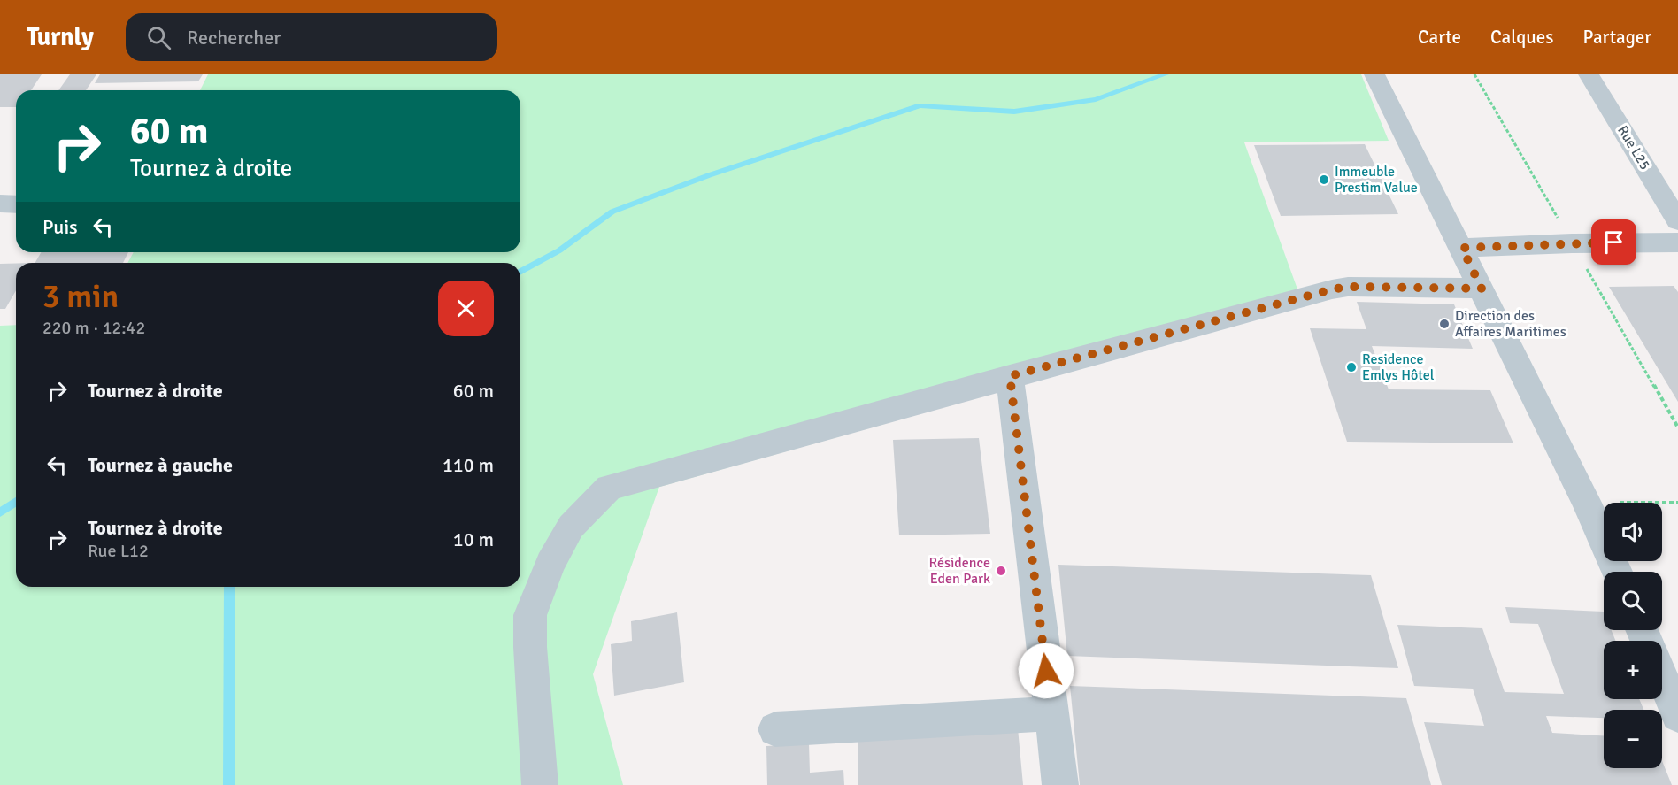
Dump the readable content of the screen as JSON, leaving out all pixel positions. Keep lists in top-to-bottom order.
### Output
{
  "streets": {
    "street": ["Rue L25"]
  },
  "places": [
    "Immeuble Prestim Value",
    "Direction des Affaires Maritimes",
    "Residence Emlys Hôtel",
    "Résidence Eden Park"
  ],
  "page": {
    "header": "Turnly",
    "search": "Rechercher",
    "nav": ["Carte", "Calques", "Partager"],
    "turn": ["60 m", "Tournez à droite"],
    "then": "Puis",
    "heading": ["3 min", "220 m · 12:42"],
    "list": [
      {
        "name": "Tournez à droite",
        "value": "60 m"
      },
      {
        "name": "Tournez à gauche",
        "value": "110 m"
      },
      {
        "name": "Tournez à droite",
        "note": "Rue L12",
        "value": "10 m"
      }
    ],
    "map_buttons": ["+", "−"]
  }
}
